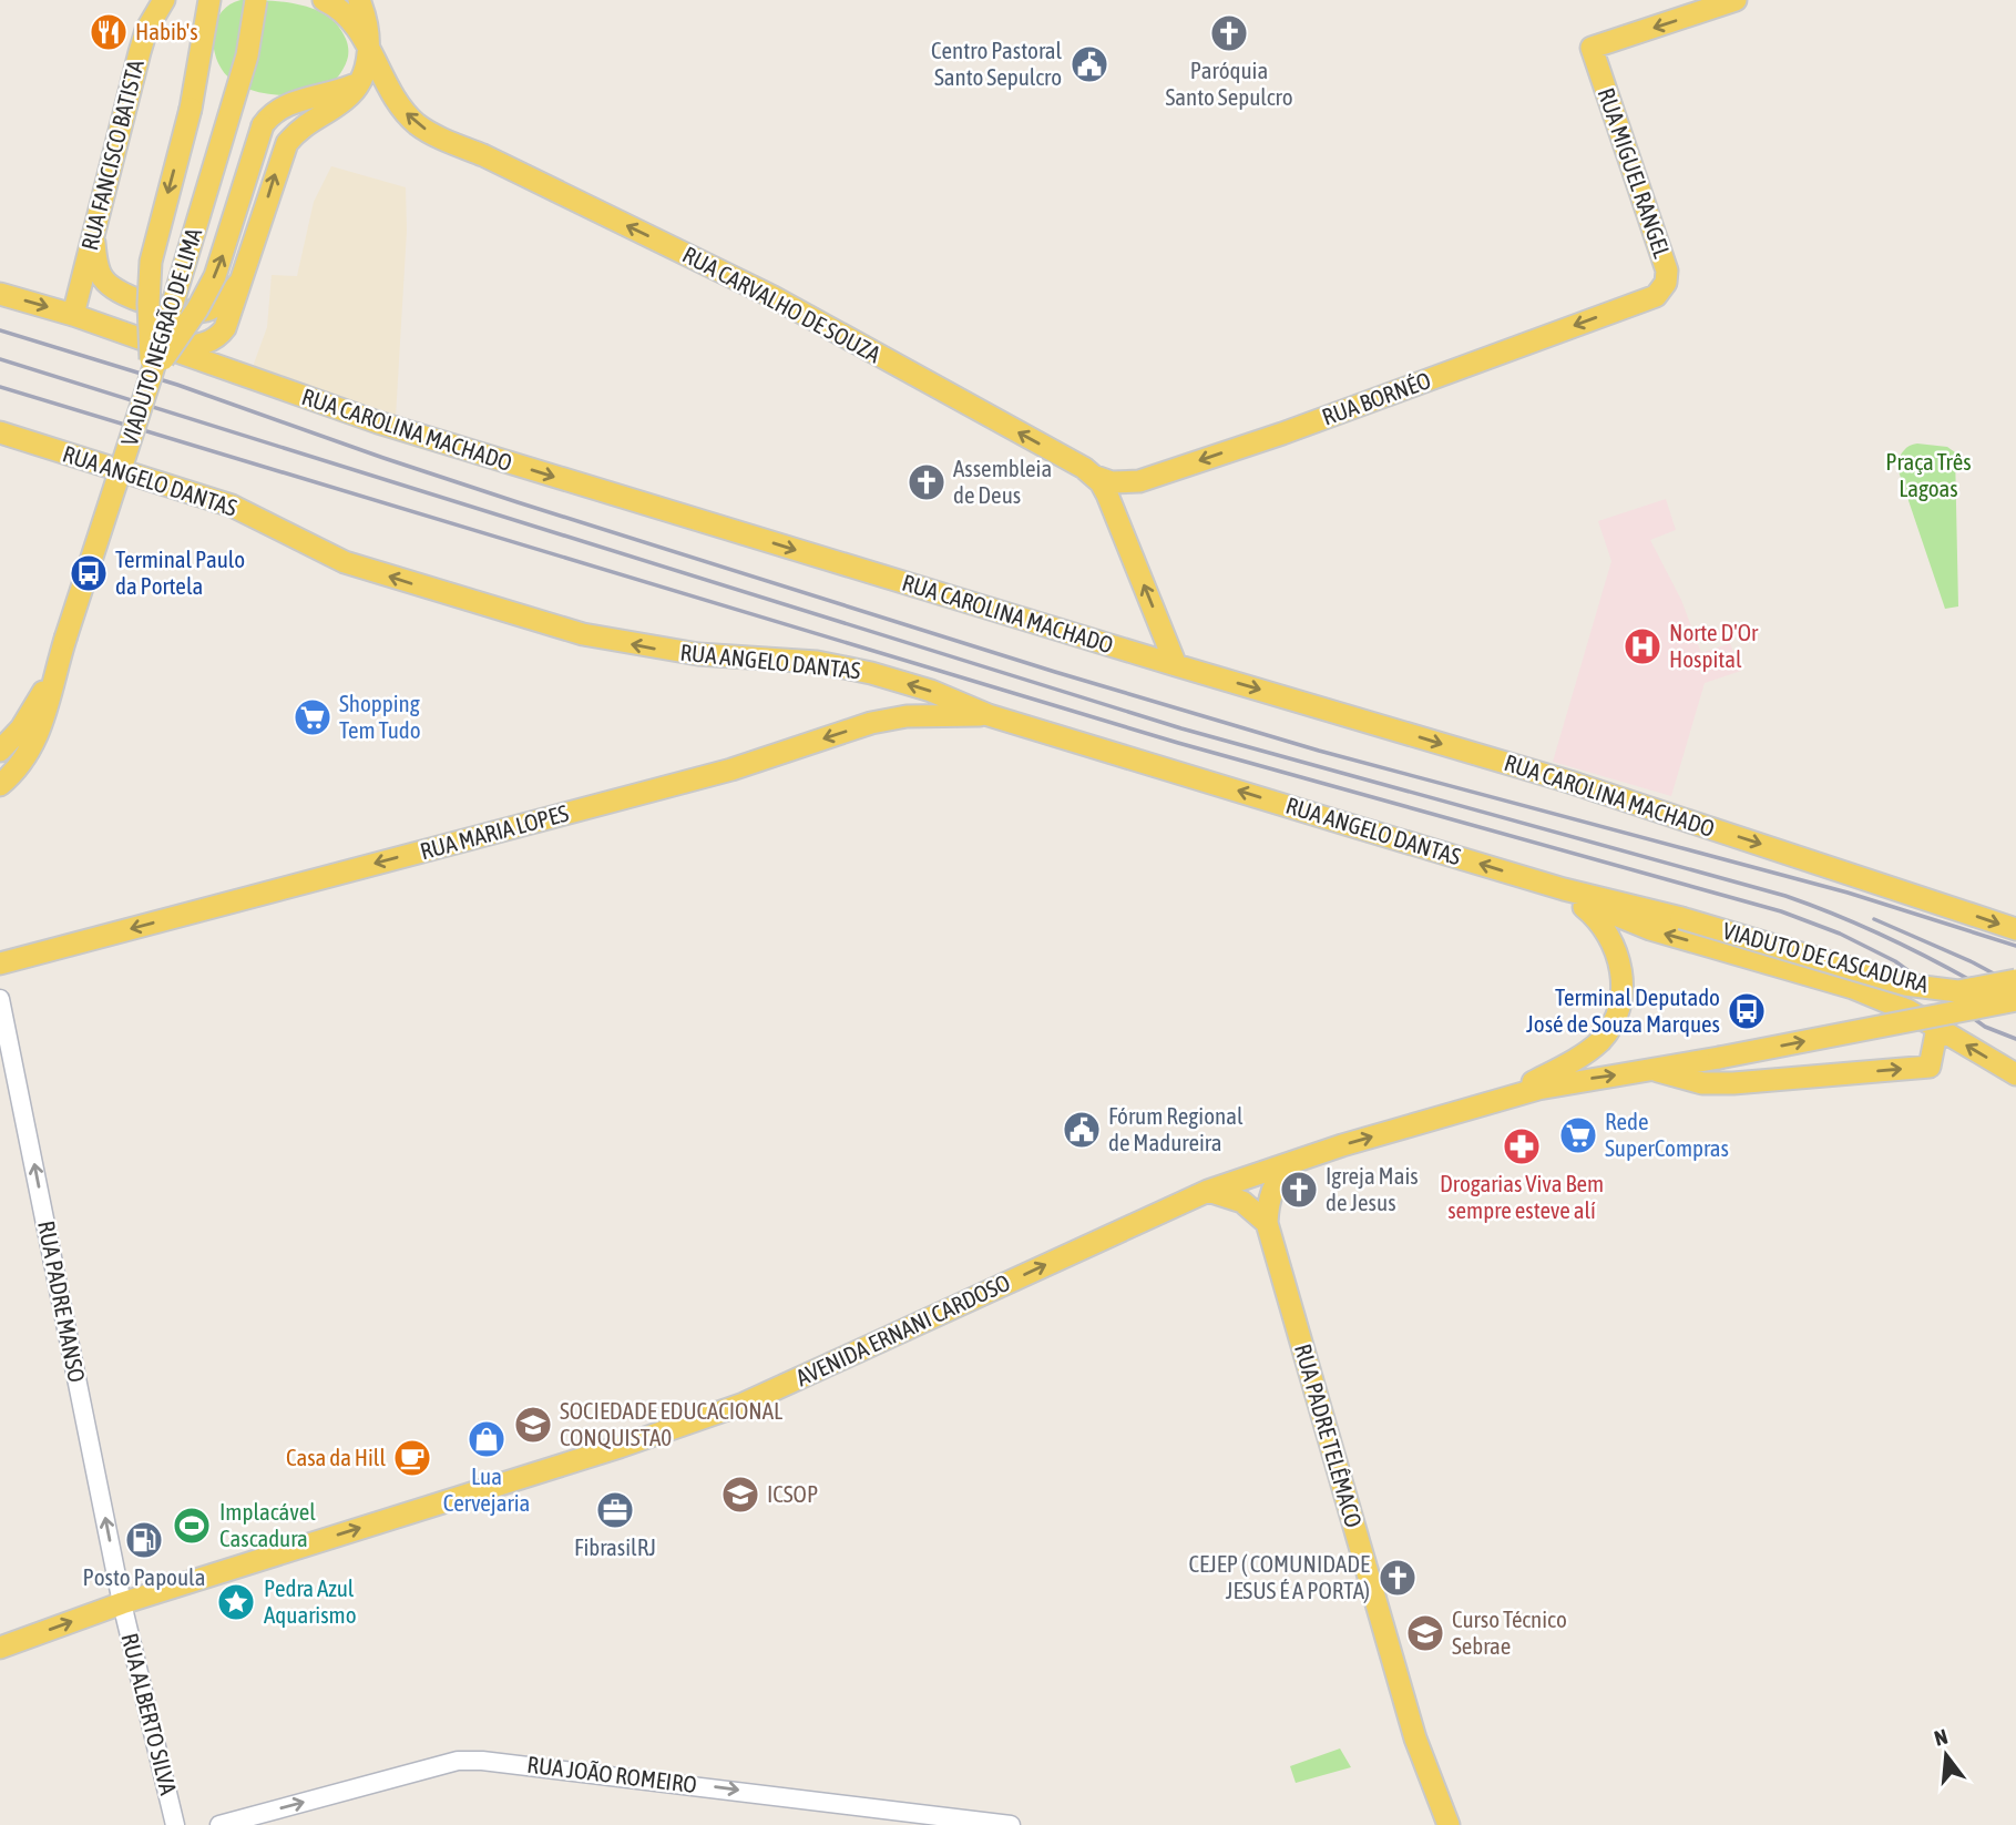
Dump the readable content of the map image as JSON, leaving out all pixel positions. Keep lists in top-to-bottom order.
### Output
{
  "streets": {
    "main road": [
      "RUA FANCISCO BATISTA",
      "RUA MIGUEL RANGEL",
      "RUA CARVALHO DE SOUZA",
      "VIADUTO NEGRÃO DE LIMA",
      "RUA BORNÉO",
      "RUA CAROLINA MACHADO",
      "RUA ANGELO DANTAS",
      "RUA MARIA LOPES",
      "VIADUTO DE CASCADURA",
      "AVENIDA ERNANI CARDOSO",
      "RUA PADRE TELÊMACO"
    ],
    "street": ["RUA PADRE MANSO", "RUA ALBERTO SILVA", "RUA JOÃO ROMEIRO"]
  },
  "crossings": [
    ["RUA FANCISCO BATISTA", "RUA CAROLINA MACHADO"],
    ["RUA MIGUEL RANGEL", "RUA BORNÉO"],
    ["RUA CARVALHO DE SOUZA", "RUA BORNÉO"],
    ["RUA CARVALHO DE SOUZA", "RUA CAROLINA MACHADO"],
    ["RUA ANGELO DANTAS", "RUA MARIA LOPES"],
    ["RUA ANGELO DANTAS", "VIADUTO DE CASCADURA"],
    ["VIADUTO DE CASCADURA", "AVENIDA ERNANI CARDOSO"],
    ["RUA PADRE MANSO", "AVENIDA ERNANI CARDOSO"],
    ["RUA PADRE MANSO", "RUA ALBERTO SILVA"],
    ["AVENIDA ERNANI CARDOSO", "RUA PADRE TELÊMACO"],
    ["AVENIDA ERNANI CARDOSO", "RUA ALBERTO SILVA"]
  ],
  "one_way": [
    "RUA CARVALHO DE SOUZA",
    "RUA BORNÉO",
    "RUA CAROLINA MACHADO",
    "RUA ANGELO DANTAS",
    "RUA MARIA LOPES",
    "RUA PADRE MANSO",
    "AVENIDA ERNANI CARDOSO",
    "RUA JOÃO ROMEIRO"
  ],
  "parks": ["Praça Três Lagoas"],
  "places": {
    "restaurant": ["Habib's"],
    "church": [
      "Paróquia Santo Sepulcro",
      "Assembleia de Deus",
      "Igreja Mais de Jesus",
      "CEJEP ( COMUNIDADE JESUS É A PORTA)"
    ],
    "public building": ["Centro Pastoral Santo Sepulcro", "Fórum Regional de Madureira"],
    "bus stop": ["Terminal Paulo da Portela", "Terminal Deputado José de Souza Marques"],
    "hospital": ["Norte D'Or Hospital"],
    "supermarket": ["Shopping Tem Tudo", "Rede SuperCompras"],
    "pharmacy": ["Drogarias Viva Bem sempre esteve alí"],
    "school or university": ["SOCIEDADE EDUCACIONAL CONQUISTA0", "ICSOP", "Curso Técnico Sebrae"],
    "shop": ["Lua Cervejaria"],
    "cafe": ["Casa da Hill"],
    "office": ["FibrasilRJ"],
    "sports": ["Implacável Cascadura"],
    "fuel station": ["Posto Papoula"],
    "place": ["Pedra Azul Aquarismo"]
  },
  "north": "top"
}
